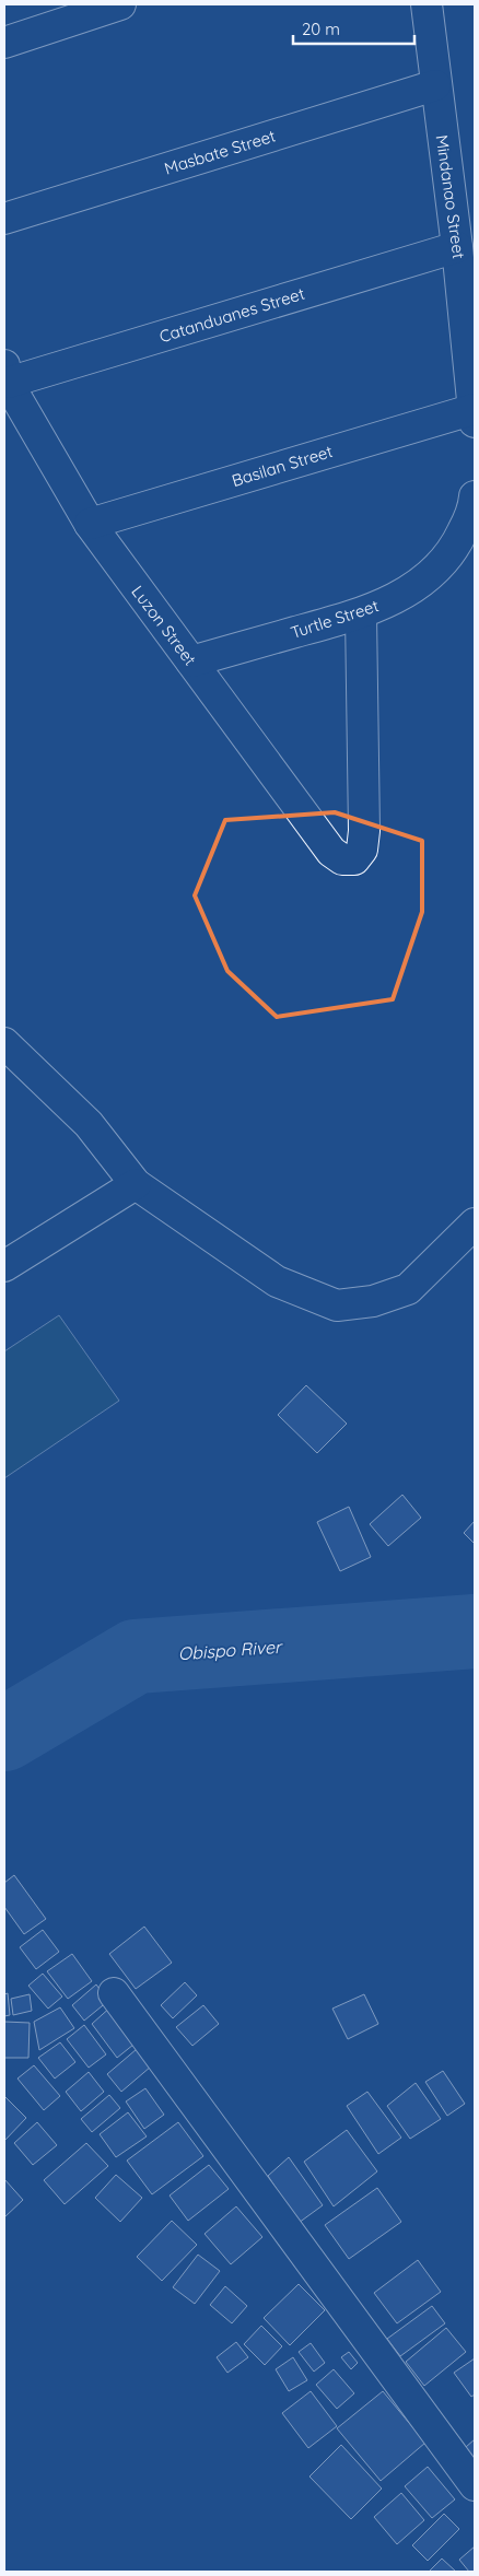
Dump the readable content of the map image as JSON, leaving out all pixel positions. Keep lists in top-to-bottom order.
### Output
{
  "streets": {
    "street": [
      "Masbate Street",
      "Mindanao Street",
      "Catanduanes Street",
      "Basilan Street",
      "Turtle Street",
      "Luzon Street"
    ]
  },
  "crossings": [
    ["Masbate Street", "Mindanao Street"],
    ["Mindanao Street", "Catanduanes Street"],
    ["Mindanao Street", "Basilan Street"],
    ["Catanduanes Street", "Luzon Street"],
    ["Basilan Street", "Luzon Street"],
    ["Turtle Street", "Luzon Street"]
  ],
  "water": ["Obispo River"],
  "scale_bar": "20 m"
}
